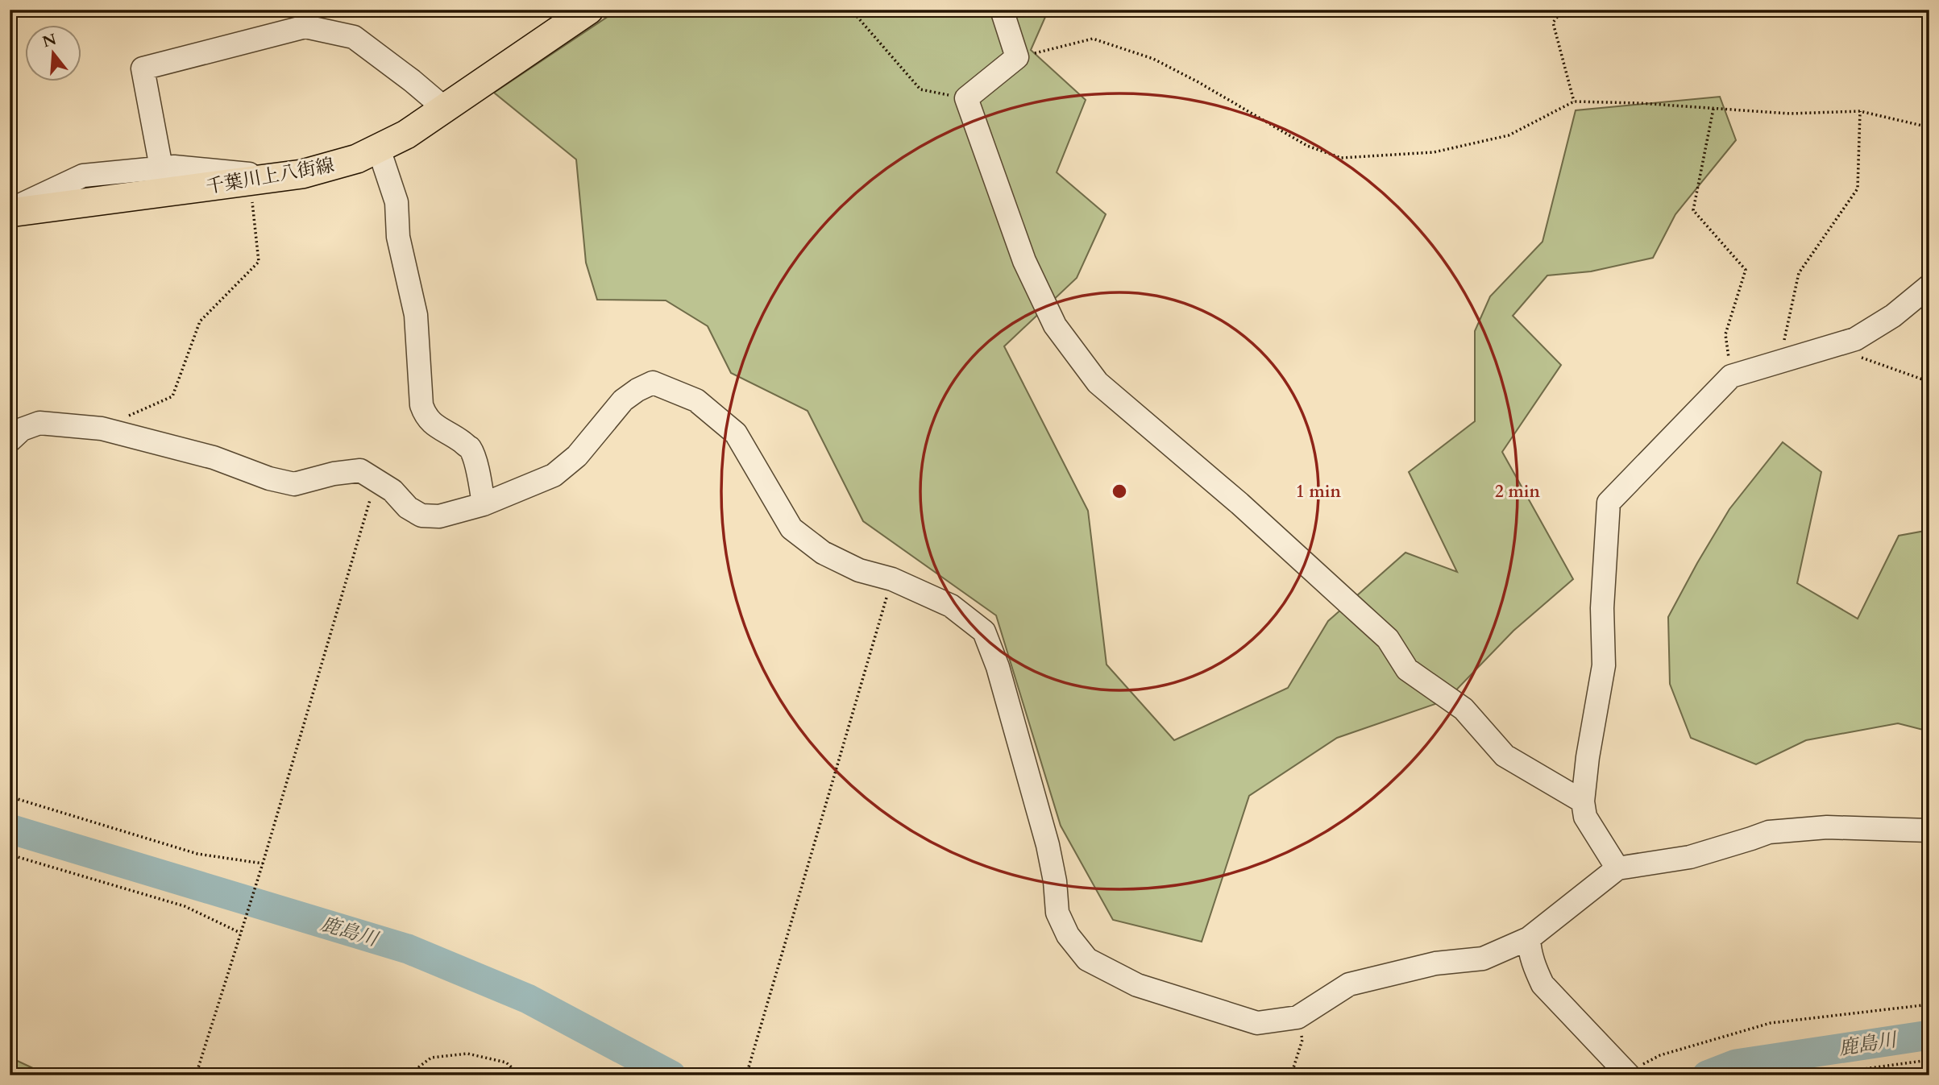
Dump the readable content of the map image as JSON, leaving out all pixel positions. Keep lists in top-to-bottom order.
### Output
{
  "streets": {
    "main road": ["千葉川上八街線"]
  },
  "water": ["鹿島川"],
  "north": "top",
  "rings": ["1 min", "2 min"]
}
